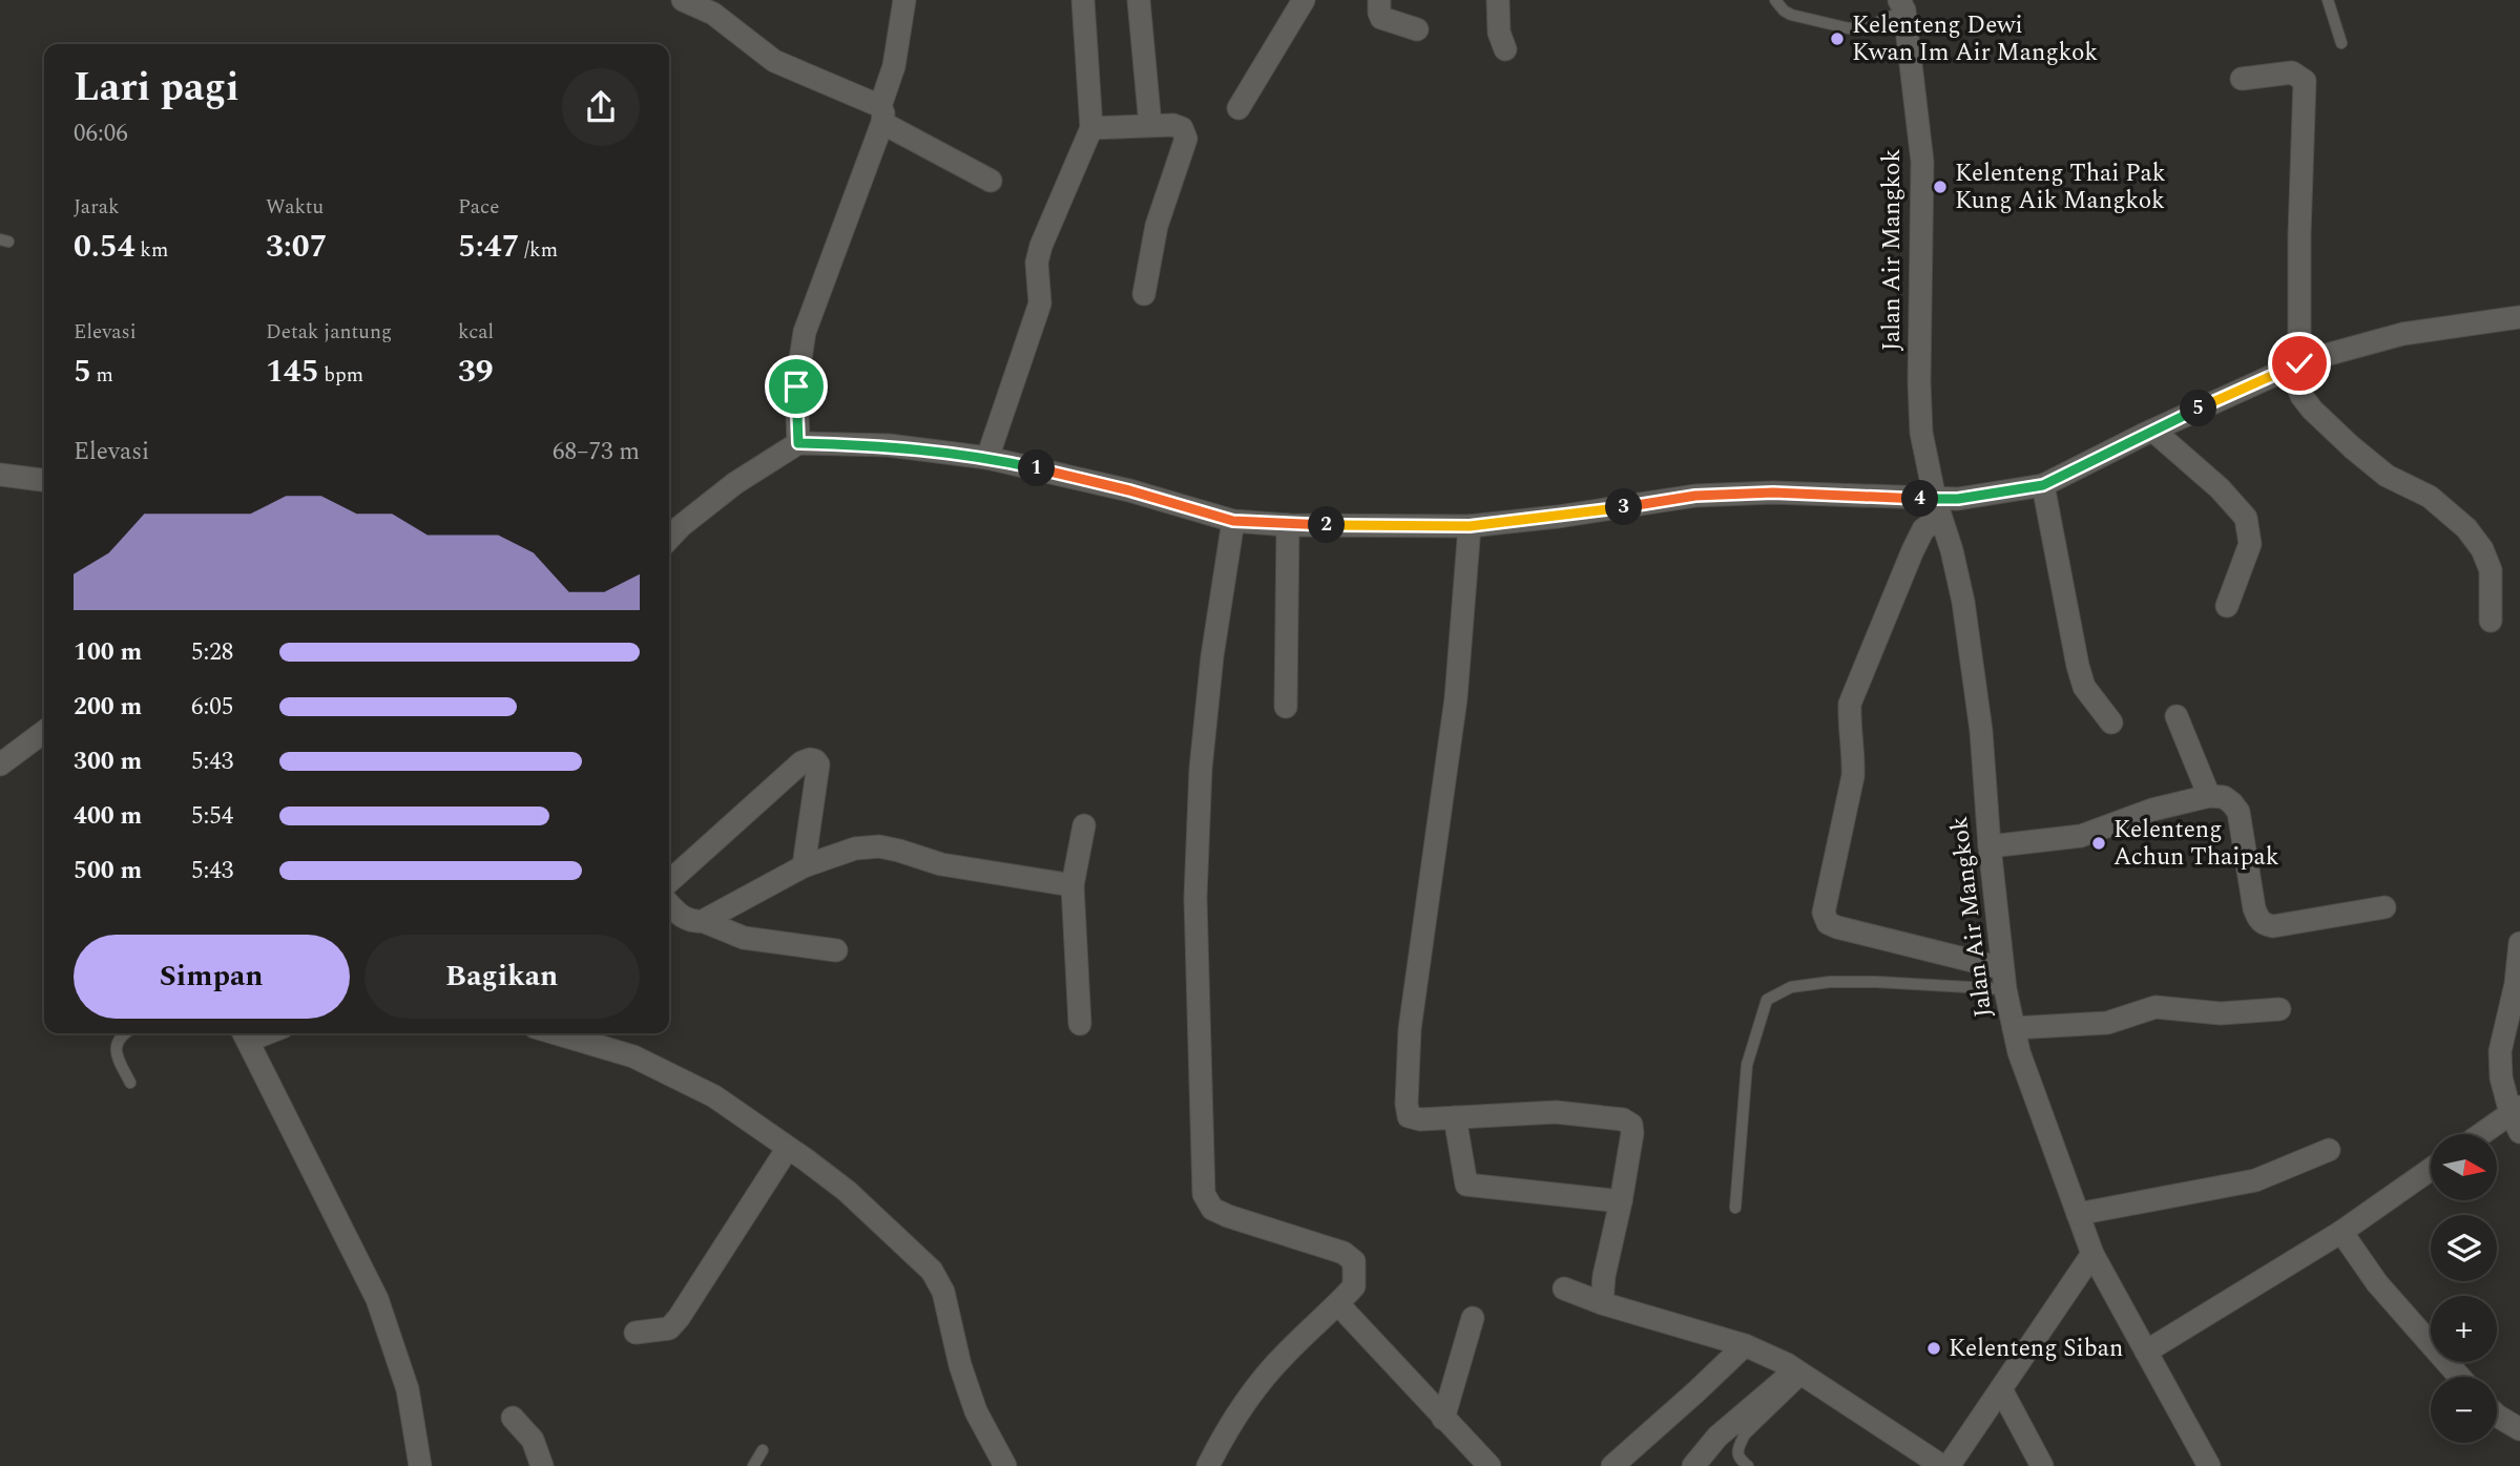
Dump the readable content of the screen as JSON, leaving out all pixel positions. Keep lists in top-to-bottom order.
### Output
{
  "streets": {
    "street": ["Jalan Air Mangkok"]
  },
  "places": [
    "Kelenteng Dewi Kwan Im Air Mangkok",
    "Kelenteng Thai Pak Kung Aik Mangkok",
    "Kelenteng Achun Thaipak",
    "Kelenteng Siban"
  ],
  "north": "right",
  "page": {
    "heading": ["Lari pagi", "06:06"],
    "stats": [
      ["Jarak", "0.54 km"],
      ["Waktu", "3:07"],
      ["Pace", "5:47 /km"],
      ["Elevasi", "5 m"],
      ["Detak jantung", "145 bpm"],
      ["kcal", "39"]
    ],
    "pins": [
      "5",
      "1",
      "4",
      "3",
      "2"
    ],
    "chart": ["Elevasi", "68–73 m"],
    "list": [
      {
        "name": "100 m",
        "note": "5:28"
      },
      {
        "name": "200 m",
        "note": "6:05"
      },
      {
        "name": "300 m",
        "note": "5:43"
      },
      {
        "name": "400 m",
        "note": "5:54"
      },
      {
        "name": "500 m",
        "note": "5:43"
      }
    ],
    "buttons": ["Simpan", "Bagikan"],
    "map_buttons": ["+", "−"]
  }
}
